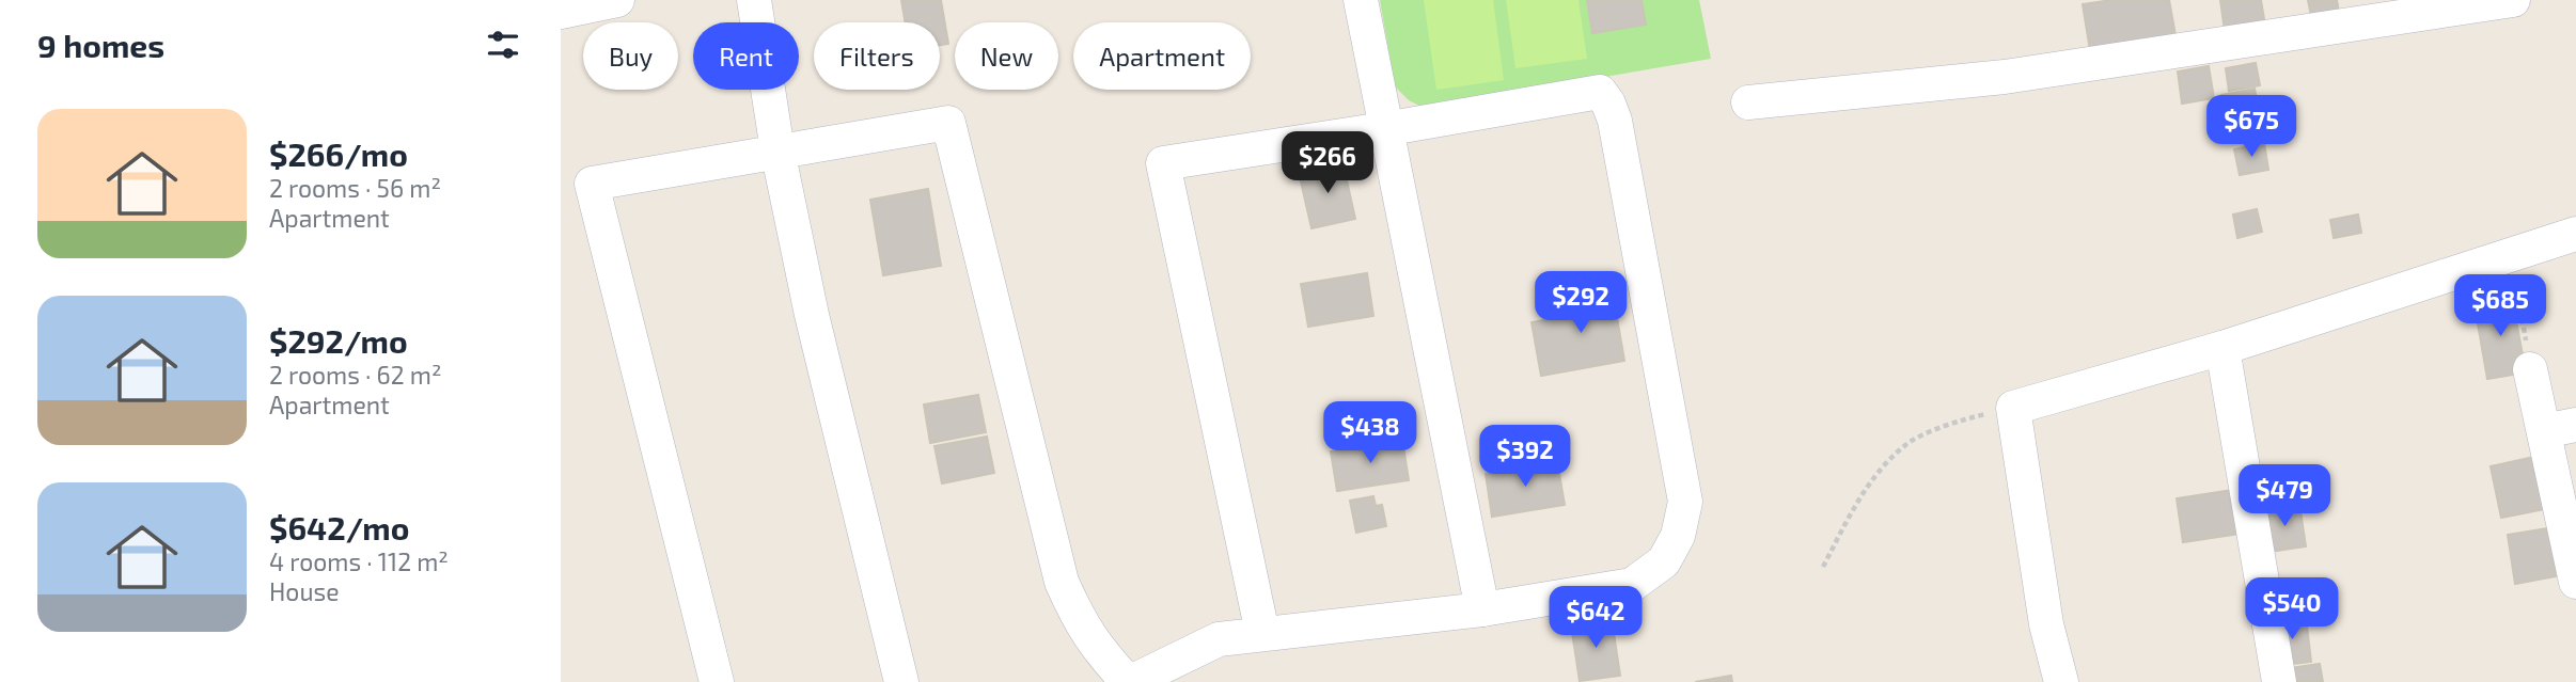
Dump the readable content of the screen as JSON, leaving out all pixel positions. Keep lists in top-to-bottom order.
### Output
{
  "page": {
    "heading": "9 homes",
    "chip": [
      "Buy",
      "Rent",
      "Filters",
      "New",
      "Apartment"
    ],
    "list": [
      {
        "name": "$266/mo",
        "note": "2 rooms · 56 m² · Apartment"
      },
      {
        "name": "$292/mo",
        "note": "2 rooms · 62 m² · Apartment"
      },
      {
        "name": "$642/mo",
        "note": "4 rooms · 112 m² · House"
      }
    ],
    "price": [
      "$675",
      "$266",
      "$292",
      "$685",
      "$438",
      "$392",
      "$479",
      "$540",
      "$642"
    ]
  }
}
